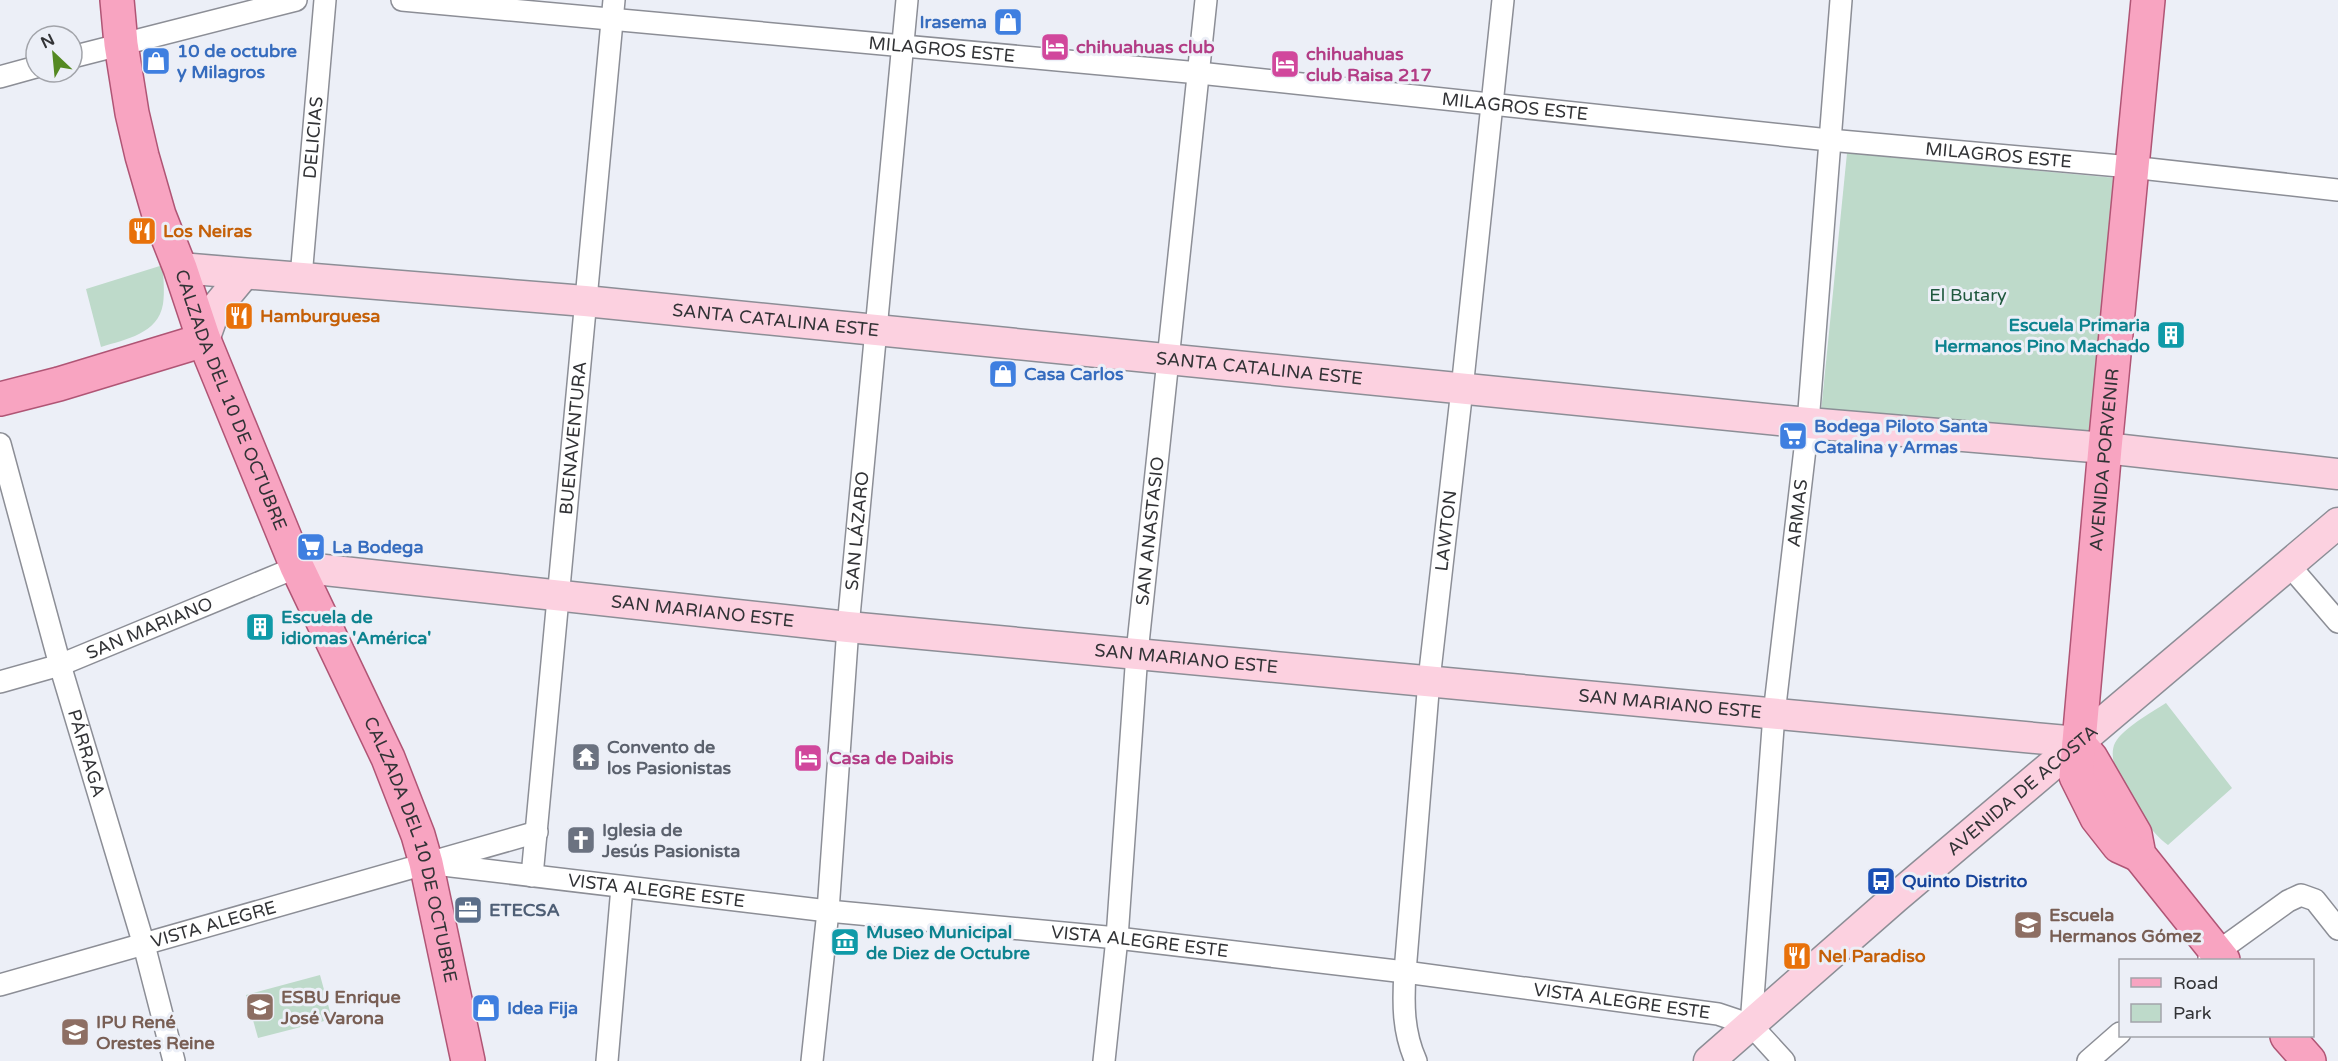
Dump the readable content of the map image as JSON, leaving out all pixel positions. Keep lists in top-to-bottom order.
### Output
{
  "streets": {
    "main road": ["CALZADA DEL 10 DE OCTUBRE", "AVENIDA PORVENIR"],
    "street": [
      "MILAGROS ESTE",
      "DELICIAS",
      "SANTA CATALINA ESTE",
      "BUENAVENTURA",
      "ARMAS",
      "SAN LÁZARO",
      "SAN ANASTASIO",
      "LAWTON",
      "SAN MARIANO ESTE",
      "SAN MARIANO",
      "PÁRRAGA",
      "AVENIDA DE ACOSTA",
      "VISTA ALEGRE ESTE",
      "VISTA ALEGRE"
    ]
  },
  "crossings": [
    ["MILAGROS ESTE", "BUENAVENTURA"],
    ["MILAGROS ESTE", "AVENIDA PORVENIR"],
    ["MILAGROS ESTE", "ARMAS"],
    ["MILAGROS ESTE", "SAN LÁZARO"],
    ["MILAGROS ESTE", "SAN ANASTASIO"],
    ["MILAGROS ESTE", "LAWTON"],
    ["DELICIAS", "SANTA CATALINA ESTE"],
    ["SANTA CATALINA ESTE", "CALZADA DEL 10 DE OCTUBRE"],
    ["SANTA CATALINA ESTE", "BUENAVENTURA"],
    ["SANTA CATALINA ESTE", "AVENIDA PORVENIR"],
    ["SANTA CATALINA ESTE", "ARMAS"],
    ["SANTA CATALINA ESTE", "SAN LÁZARO"],
    ["SANTA CATALINA ESTE", "SAN ANASTASIO"],
    ["SANTA CATALINA ESTE", "LAWTON"],
    ["CALZADA DEL 10 DE OCTUBRE", "SAN MARIANO ESTE"],
    ["CALZADA DEL 10 DE OCTUBRE", "SAN MARIANO"],
    ["CALZADA DEL 10 DE OCTUBRE", "VISTA ALEGRE ESTE"],
    ["CALZADA DEL 10 DE OCTUBRE", "VISTA ALEGRE"],
    ["BUENAVENTURA", "SAN MARIANO ESTE"],
    ["BUENAVENTURA", "VISTA ALEGRE ESTE"],
    ["AVENIDA PORVENIR", "SAN MARIANO ESTE"],
    ["AVENIDA PORVENIR", "AVENIDA DE ACOSTA"],
    ["ARMAS", "SAN MARIANO ESTE"],
    ["ARMAS", "AVENIDA DE ACOSTA"],
    ["ARMAS", "VISTA ALEGRE ESTE"],
    ["SAN LÁZARO", "SAN MARIANO ESTE"],
    ["SAN LÁZARO", "VISTA ALEGRE ESTE"],
    ["SAN ANASTASIO", "SAN MARIANO ESTE"],
    ["SAN ANASTASIO", "VISTA ALEGRE ESTE"],
    ["LAWTON", "SAN MARIANO ESTE"],
    ["LAWTON", "VISTA ALEGRE ESTE"],
    ["SAN MARIANO ESTE", "SAN MARIANO"],
    ["SAN MARIANO ESTE", "AVENIDA DE ACOSTA"],
    ["SAN MARIANO", "PÁRRAGA"],
    ["PÁRRAGA", "VISTA ALEGRE"],
    ["AVENIDA DE ACOSTA", "VISTA ALEGRE ESTE"],
    ["VISTA ALEGRE ESTE", "VISTA ALEGRE"]
  ],
  "parks": ["El Butary"],
  "places": {
    "shop": [
      "Irasema",
      "10 de octubre y Milagros",
      "Casa Carlos",
      "Idea Fija"
    ],
    "hotel": ["chihuahuas club", "chihuahuas club Raisa 217", "Casa de Daibis"],
    "restaurant": ["Los Neiras", "Hamburguesa", "Nel Paradiso"],
    "building": ["Escuela Primaria Hermanos Pino Machado", "Escuela de idiomas 'América'"],
    "supermarket": ["Bodega Piloto Santa Catalina y Armas", "La Bodega"],
    "temple": ["Convento de los Pasionistas"],
    "church": ["Iglesia de Jesús Pasionista"],
    "bus stop": ["Quinto Distrito"],
    "office": ["ETECSA"],
    "school or university": ["Escuela Hermanos Gómez", "ESBU Enrique José Varona", "IPU René Orestes Reine"],
    "museum": ["Museo Municipal de Diez de Octubre"]
  },
  "legend": ["Road", "Park"],
  "north": "top left"
}
